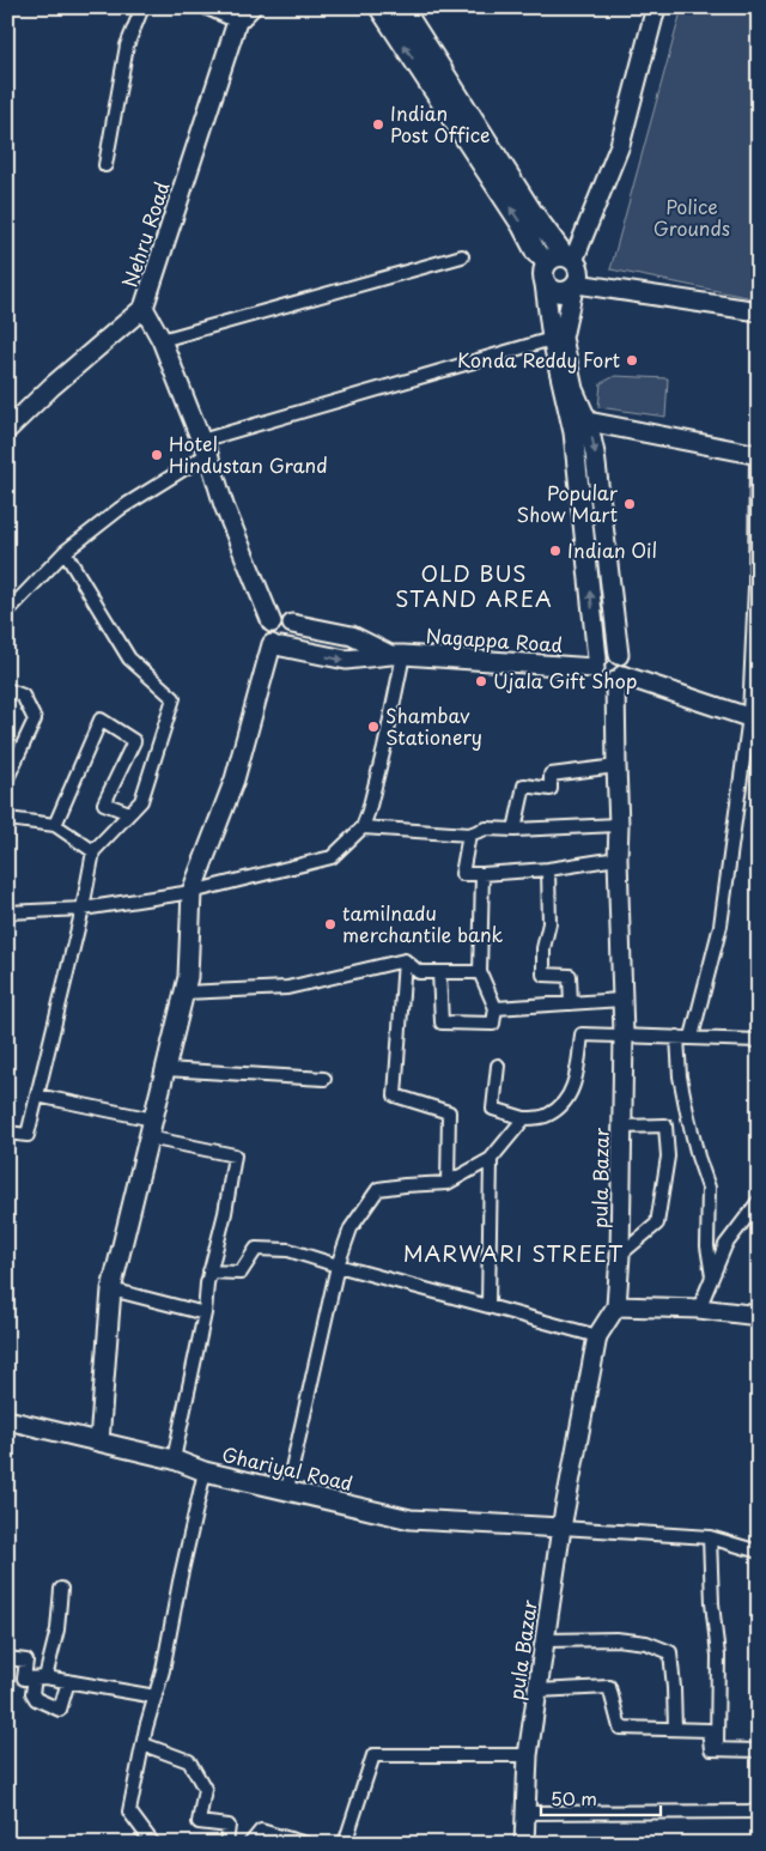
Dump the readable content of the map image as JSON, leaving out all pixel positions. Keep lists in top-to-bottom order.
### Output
{
  "streets": {
    "street": [
      "Nehru Road",
      "Nagappa Road",
      "pula Bazar",
      "Ghariyal Road"
    ]
  },
  "crossings": [
    ["Nagappa Road", "pula Bazar"],
    ["pula Bazar", "Ghariyal Road"]
  ],
  "districts": ["OLD BUS STAND AREA", "MARWARI STREET"],
  "parks": ["Police Grounds"],
  "places": [
    "Indian Post Office",
    "Konda Reddy Fort",
    "Hotel Hindustan Grand",
    "Popular Show Mart",
    "Indian Oil",
    "Ujala Gift Shop",
    "Shambav Stationery",
    "tamilnadu merchantile bank"
  ],
  "scale_bar": "50 m"
}
